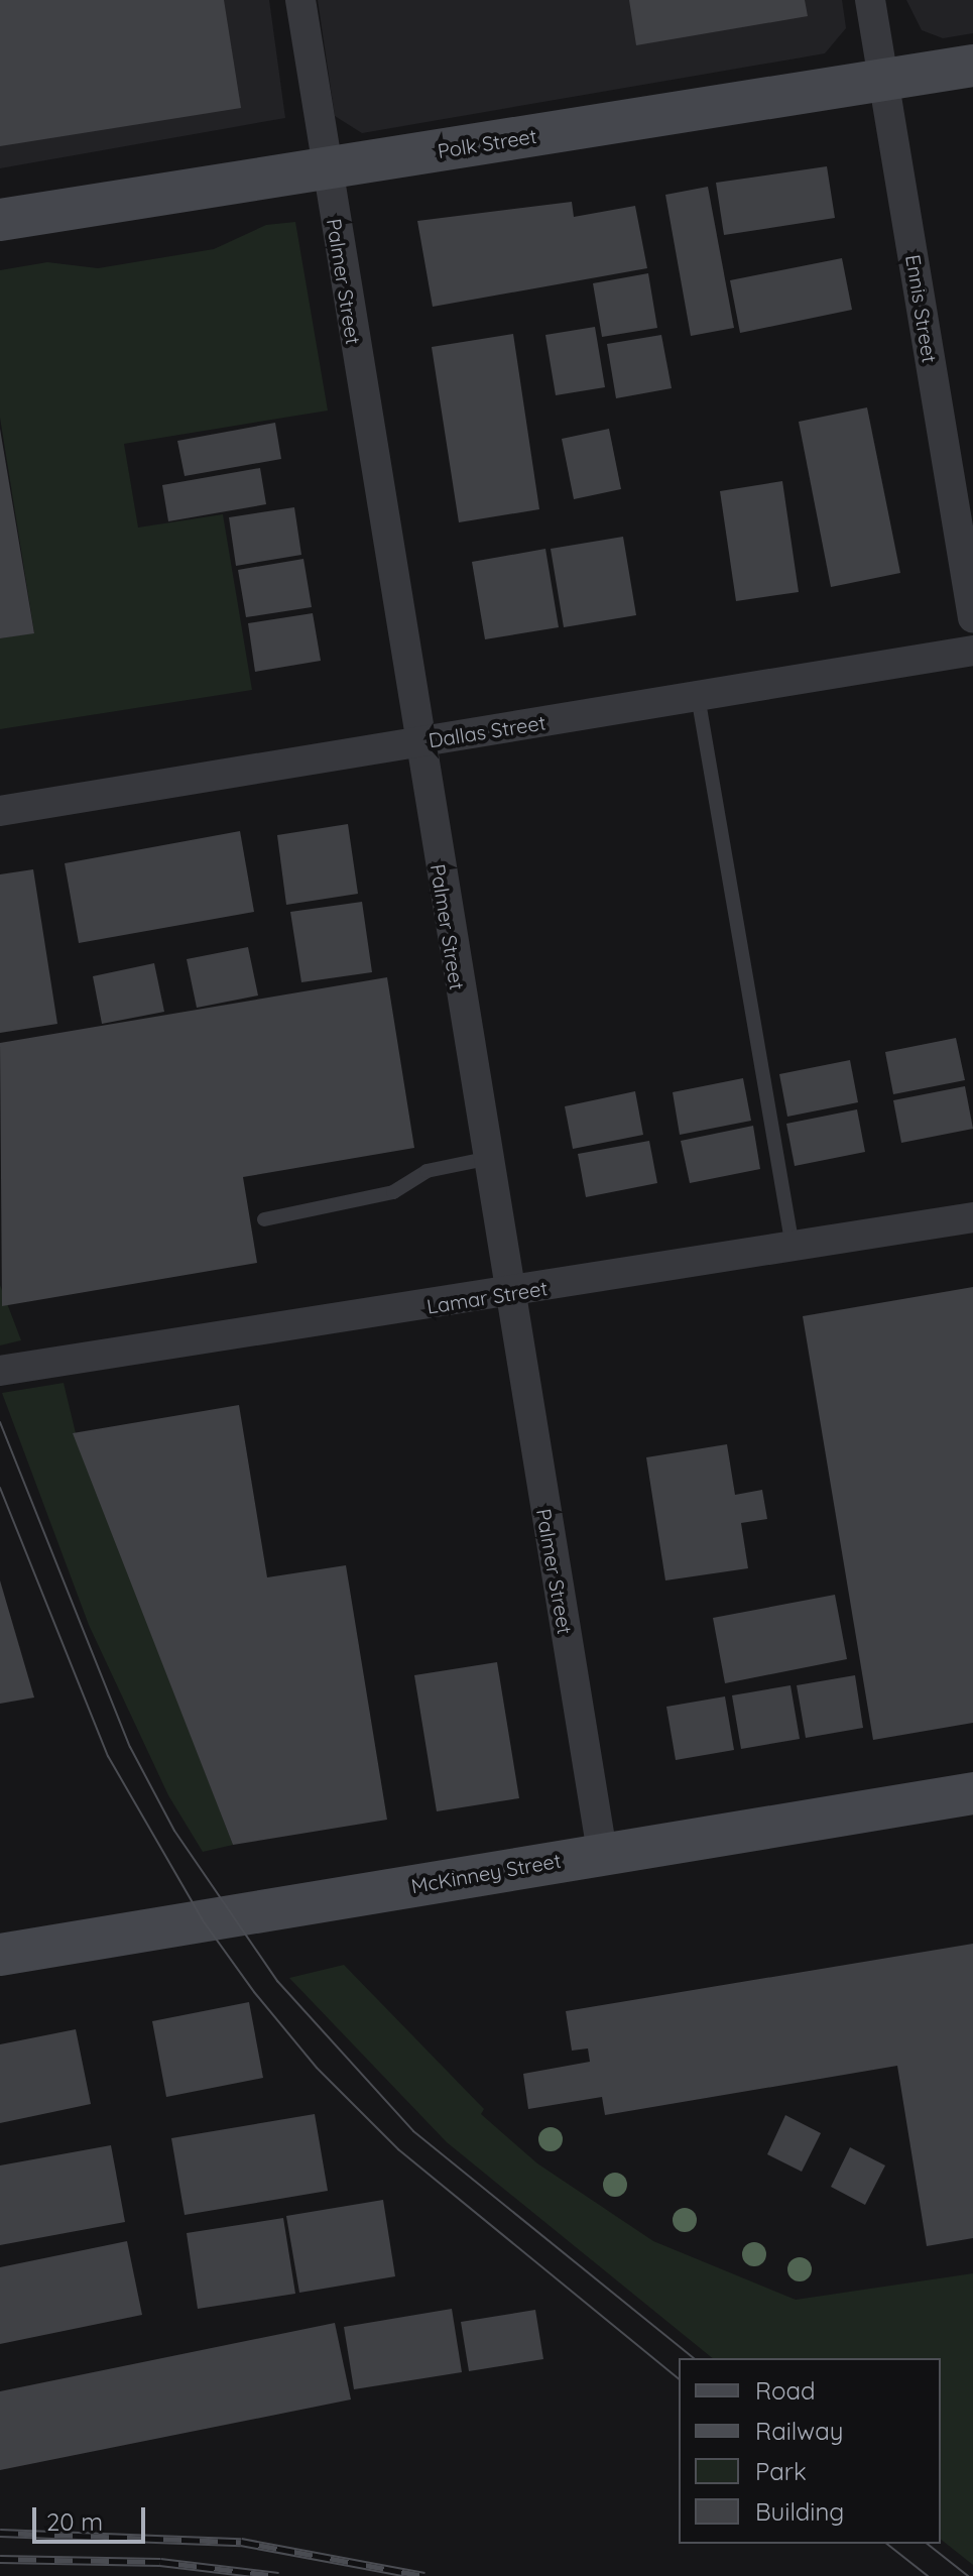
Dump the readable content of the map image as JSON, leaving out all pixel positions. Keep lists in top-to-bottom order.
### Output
{
  "streets": {
    "main road": ["Polk Street", "McKinney Street"],
    "street": [
      "Palmer Street",
      "Ennis Street",
      "Dallas Street",
      "Lamar Street"
    ]
  },
  "crossings": [
    ["Polk Street", "Palmer Street"],
    ["Polk Street", "Ennis Street"],
    ["Palmer Street", "Dallas Street"],
    ["Palmer Street", "Lamar Street"],
    ["Palmer Street", "McKinney Street"]
  ],
  "legend": [
    "Road",
    "Railway",
    "Park",
    "Building"
  ],
  "scale_bar": "20 m"
}
